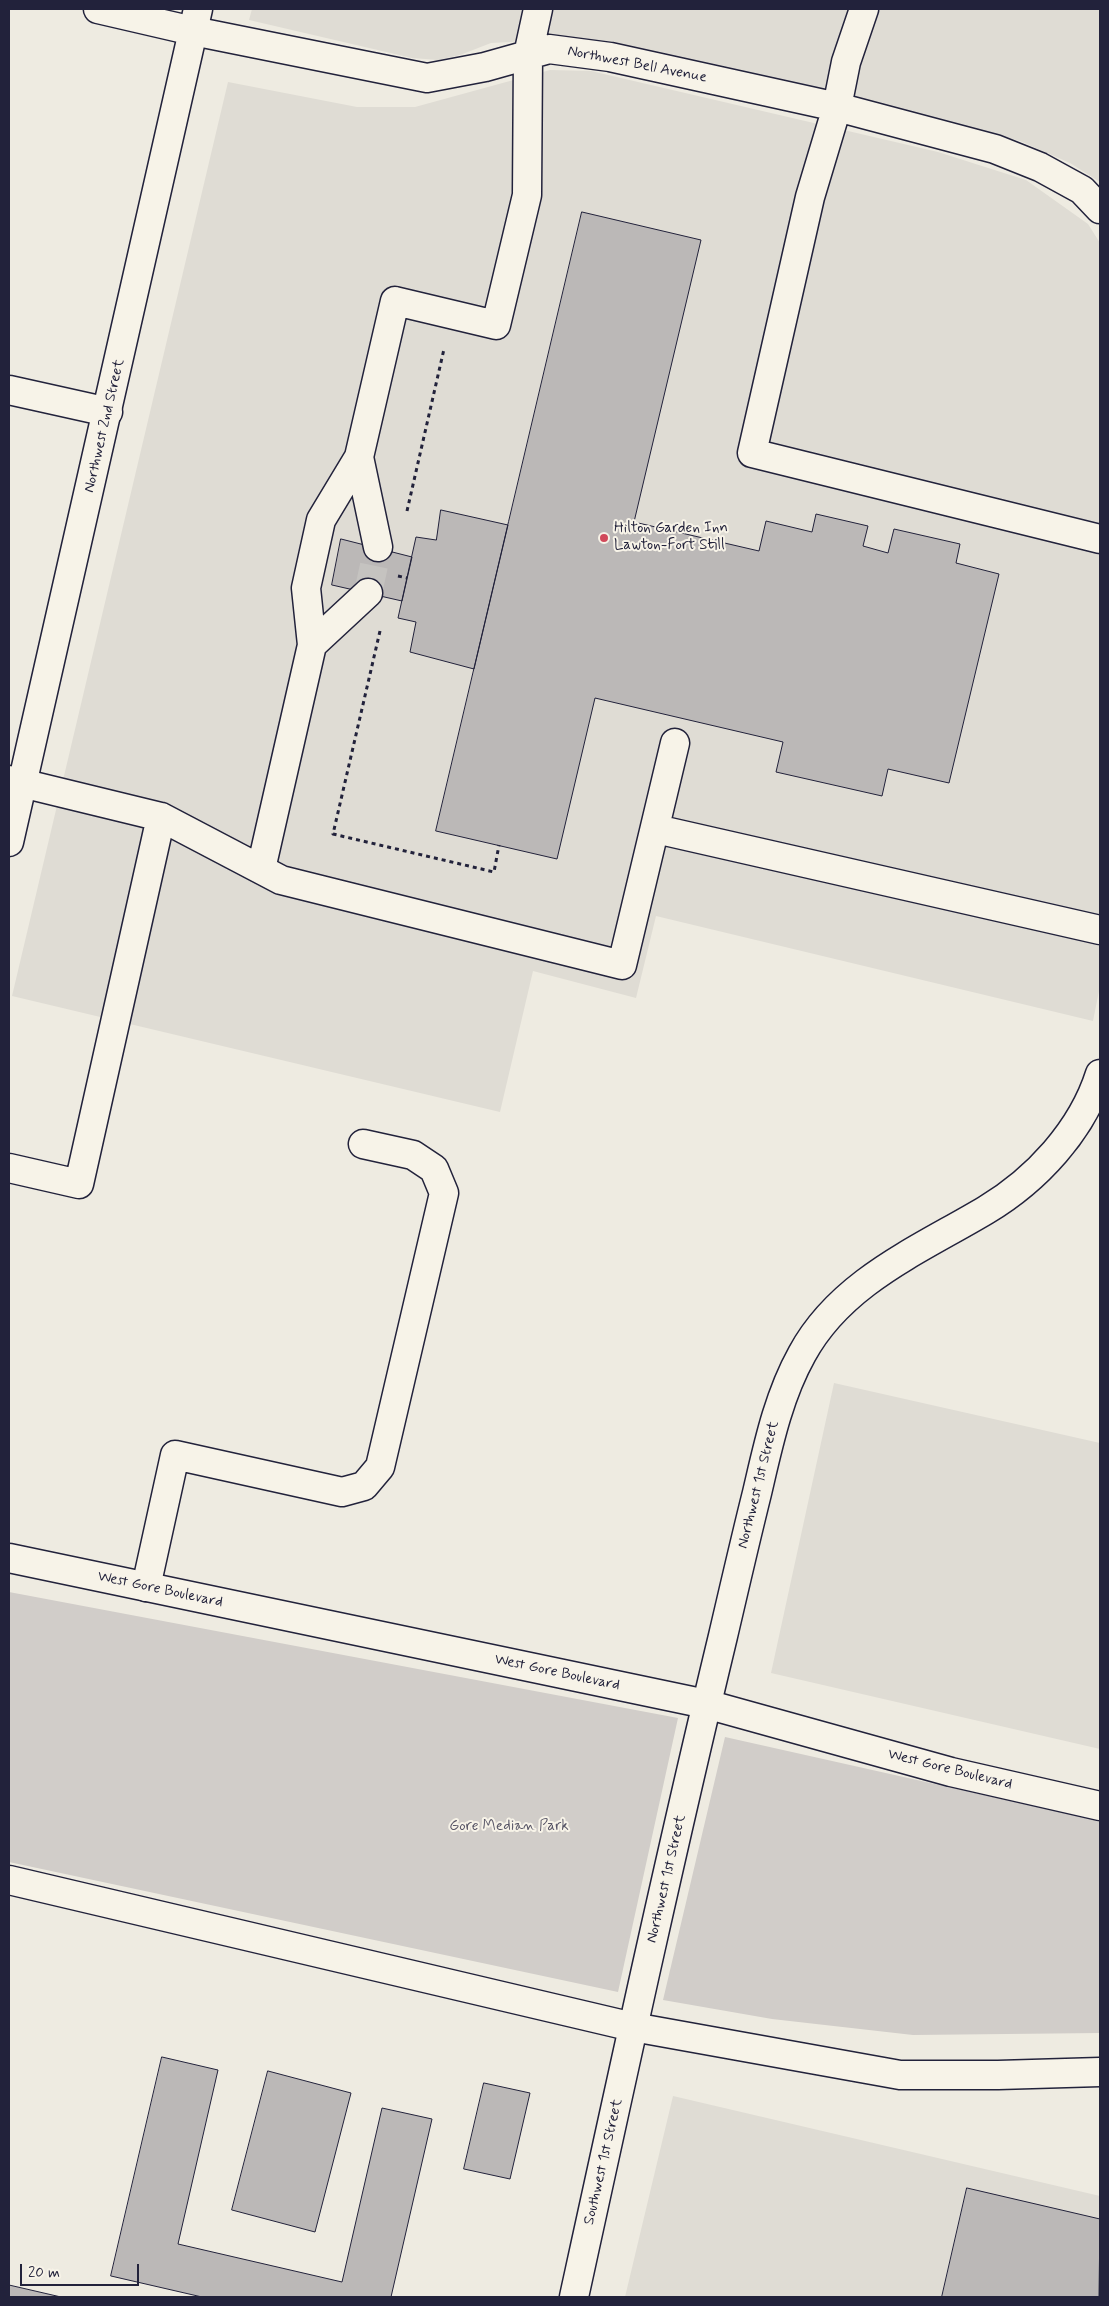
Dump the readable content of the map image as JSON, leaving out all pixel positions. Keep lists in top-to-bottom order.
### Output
{
  "streets": {
    "main road": [
      "Northwest Bell Avenue",
      "Northwest 2nd Street",
      "Northwest 1st Street",
      "West Gore Boulevard",
      "Southwest 1st Street"
    ]
  },
  "crossings": [
    ["Northwest Bell Avenue", "Northwest 2nd Street"],
    ["Northwest 1st Street", "West Gore Boulevard"],
    ["Northwest 1st Street", "Southwest 1st Street"]
  ],
  "parks": ["Gore Median Park"],
  "places": ["Hilton Garden Inn Lawton-Fort Still"],
  "scale_bar": "20 m"
}
